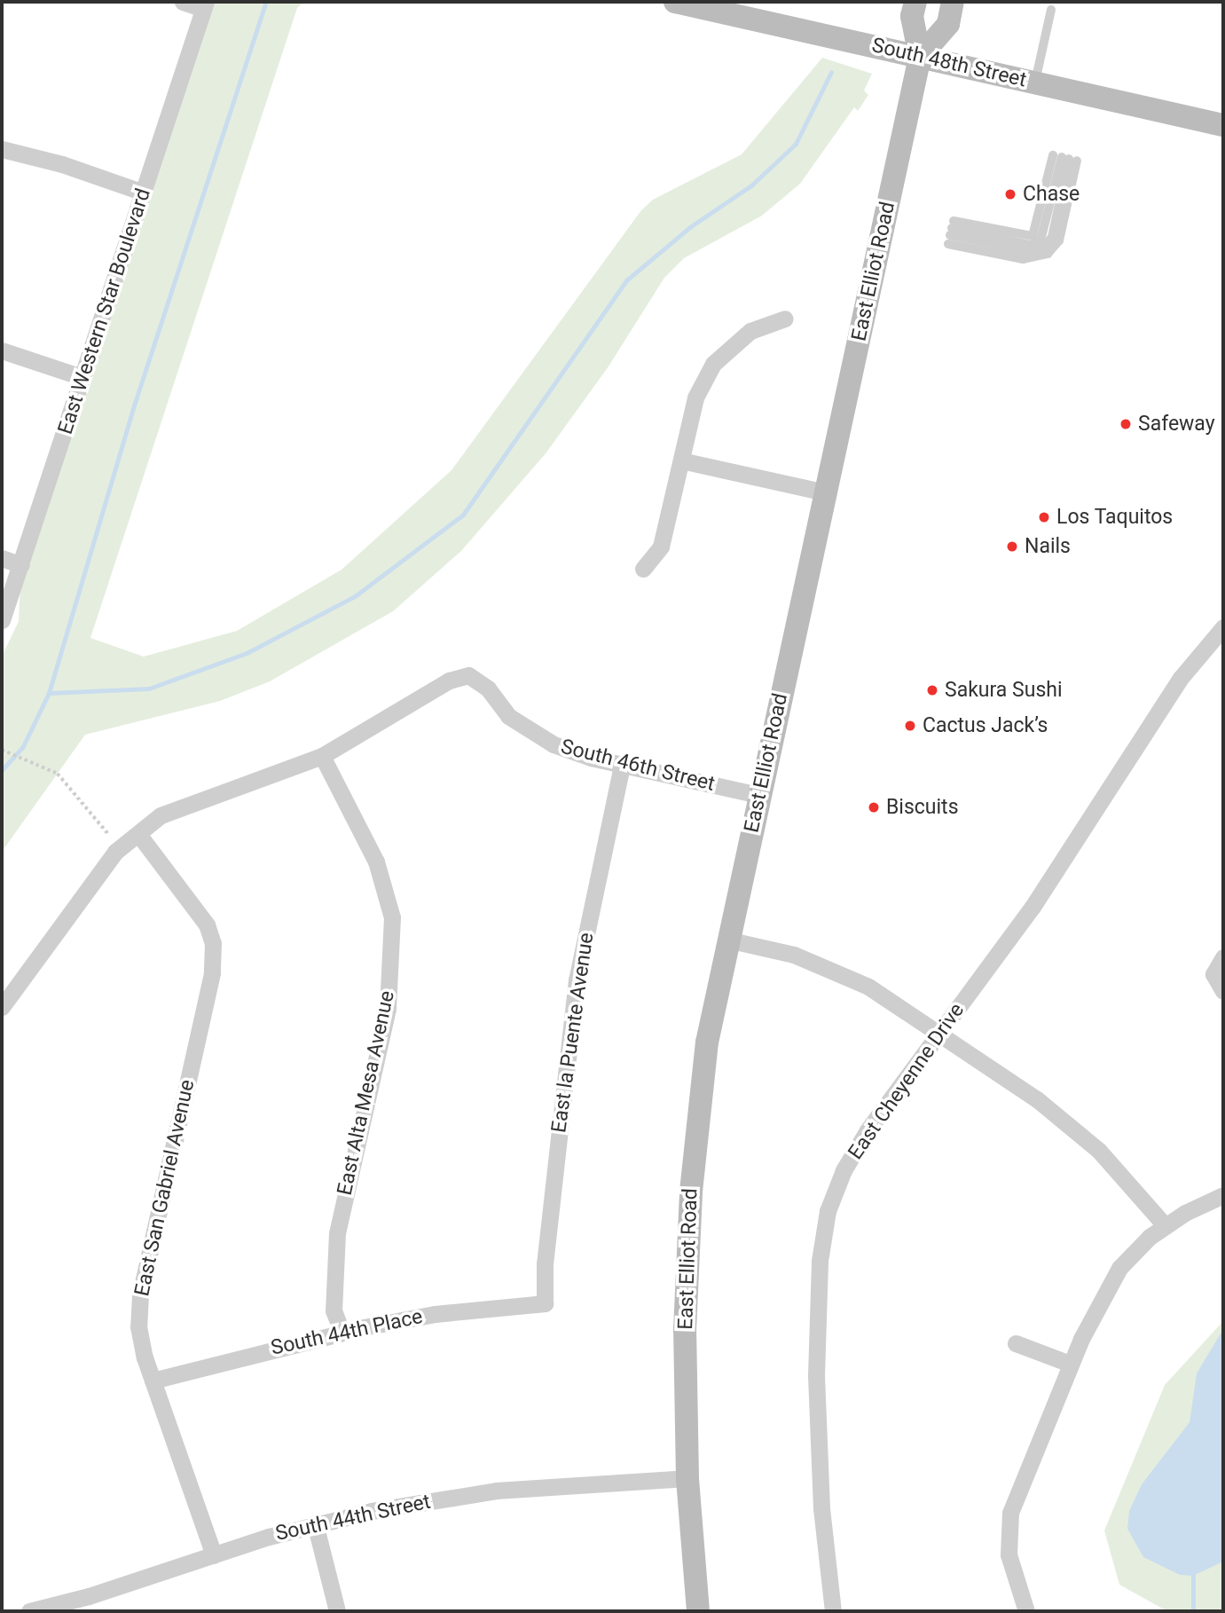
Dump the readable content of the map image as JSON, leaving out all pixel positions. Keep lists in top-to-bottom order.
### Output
{
  "streets": {
    "main road": ["South 48th Street", "East Elliot Road"],
    "street": [
      "East Western Star Boulevard",
      "South 46th Street",
      "East la Puente Avenue",
      "East Cheyenne Drive",
      "East Alta Mesa Avenue",
      "East San Gabriel Avenue",
      "South 44th Place",
      "South 44th Street"
    ]
  },
  "crossings": [
    ["South 48th Street", "East Elliot Road"],
    ["East Elliot Road", "South 46th Street"],
    ["East Elliot Road", "South 44th Street"],
    ["South 46th Street", "East la Puente Avenue"],
    ["South 46th Street", "East Alta Mesa Avenue"],
    ["East la Puente Avenue", "South 44th Place"],
    ["East Alta Mesa Avenue", "South 44th Place"],
    ["East San Gabriel Avenue", "South 44th Place"],
    ["East San Gabriel Avenue", "South 44th Street"]
  ],
  "places": [
    "Chase",
    "Safeway",
    "Los Taquitos",
    "Nails",
    "Sakura Sushi",
    "Cactus Jack’s",
    "Biscuits"
  ]
}
